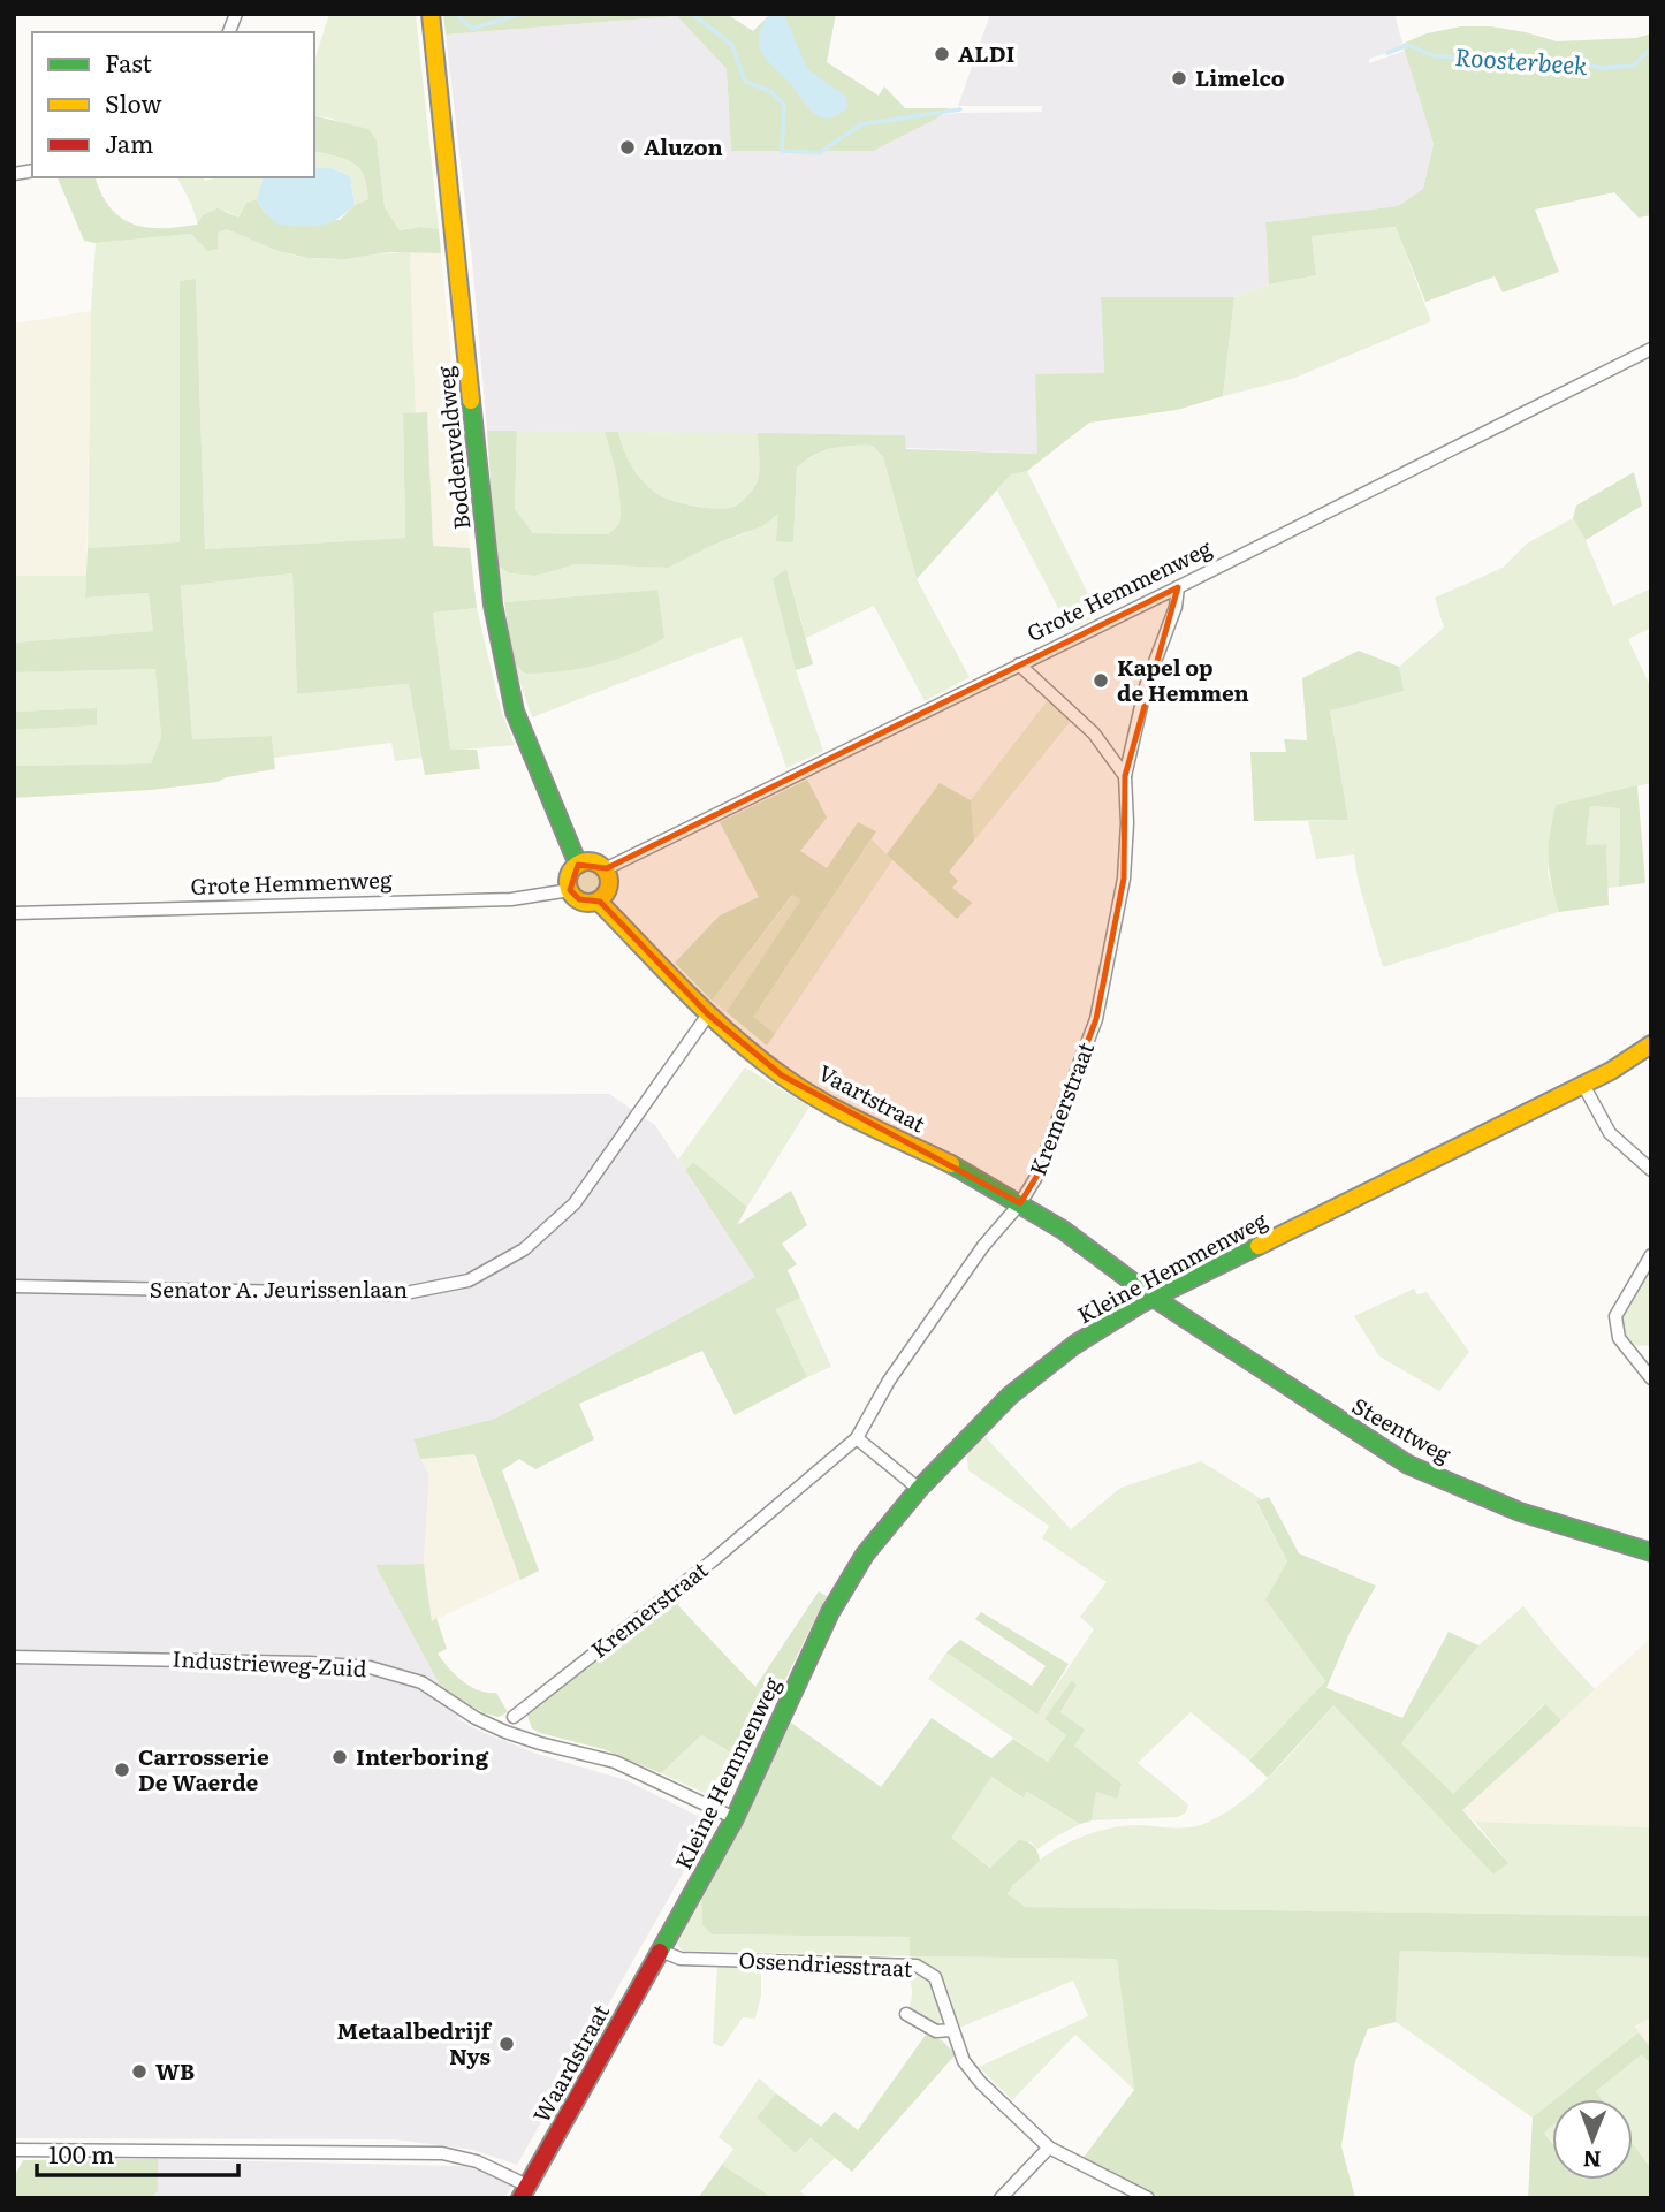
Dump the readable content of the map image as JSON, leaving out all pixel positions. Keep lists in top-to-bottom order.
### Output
{
  "streets": {
    "street": [
      "Boddenveldweg",
      "Grote Hemmenweg",
      "Vaartstraat",
      "Kremerstraat",
      "Kleine Hemmenweg",
      "Senator A. Jeurissenlaan",
      "Steentweg",
      "Industrieweg-Zuid",
      "Ossendriesstraat",
      "Waardstraat"
    ]
  },
  "crossings": [
    ["Boddenveldweg", "Grote Hemmenweg"],
    ["Boddenveldweg", "Vaartstraat"],
    ["Grote Hemmenweg", "Vaartstraat"],
    ["Grote Hemmenweg", "Kremerstraat"],
    ["Vaartstraat", "Kremerstraat"],
    ["Vaartstraat", "Kleine Hemmenweg"],
    ["Vaartstraat", "Senator A. Jeurissenlaan"],
    ["Vaartstraat", "Steentweg"],
    ["Kleine Hemmenweg", "Steentweg"],
    ["Kleine Hemmenweg", "Industrieweg-Zuid"],
    ["Kleine Hemmenweg", "Ossendriesstraat"],
    ["Kleine Hemmenweg", "Waardstraat"],
    ["Ossendriesstraat", "Waardstraat"]
  ],
  "water": ["Roosterbeek"],
  "places": [
    "ALDI",
    "Limelco",
    "Aluzon",
    "Kapel op de Hemmen",
    "Interboring",
    "Carrosserie De Waerde",
    "Metaalbedrijf Nys",
    "WB"
  ],
  "legend": ["Fast", "Slow", "Jam"],
  "scale_bar": "100 m",
  "north": "bottom"
}
